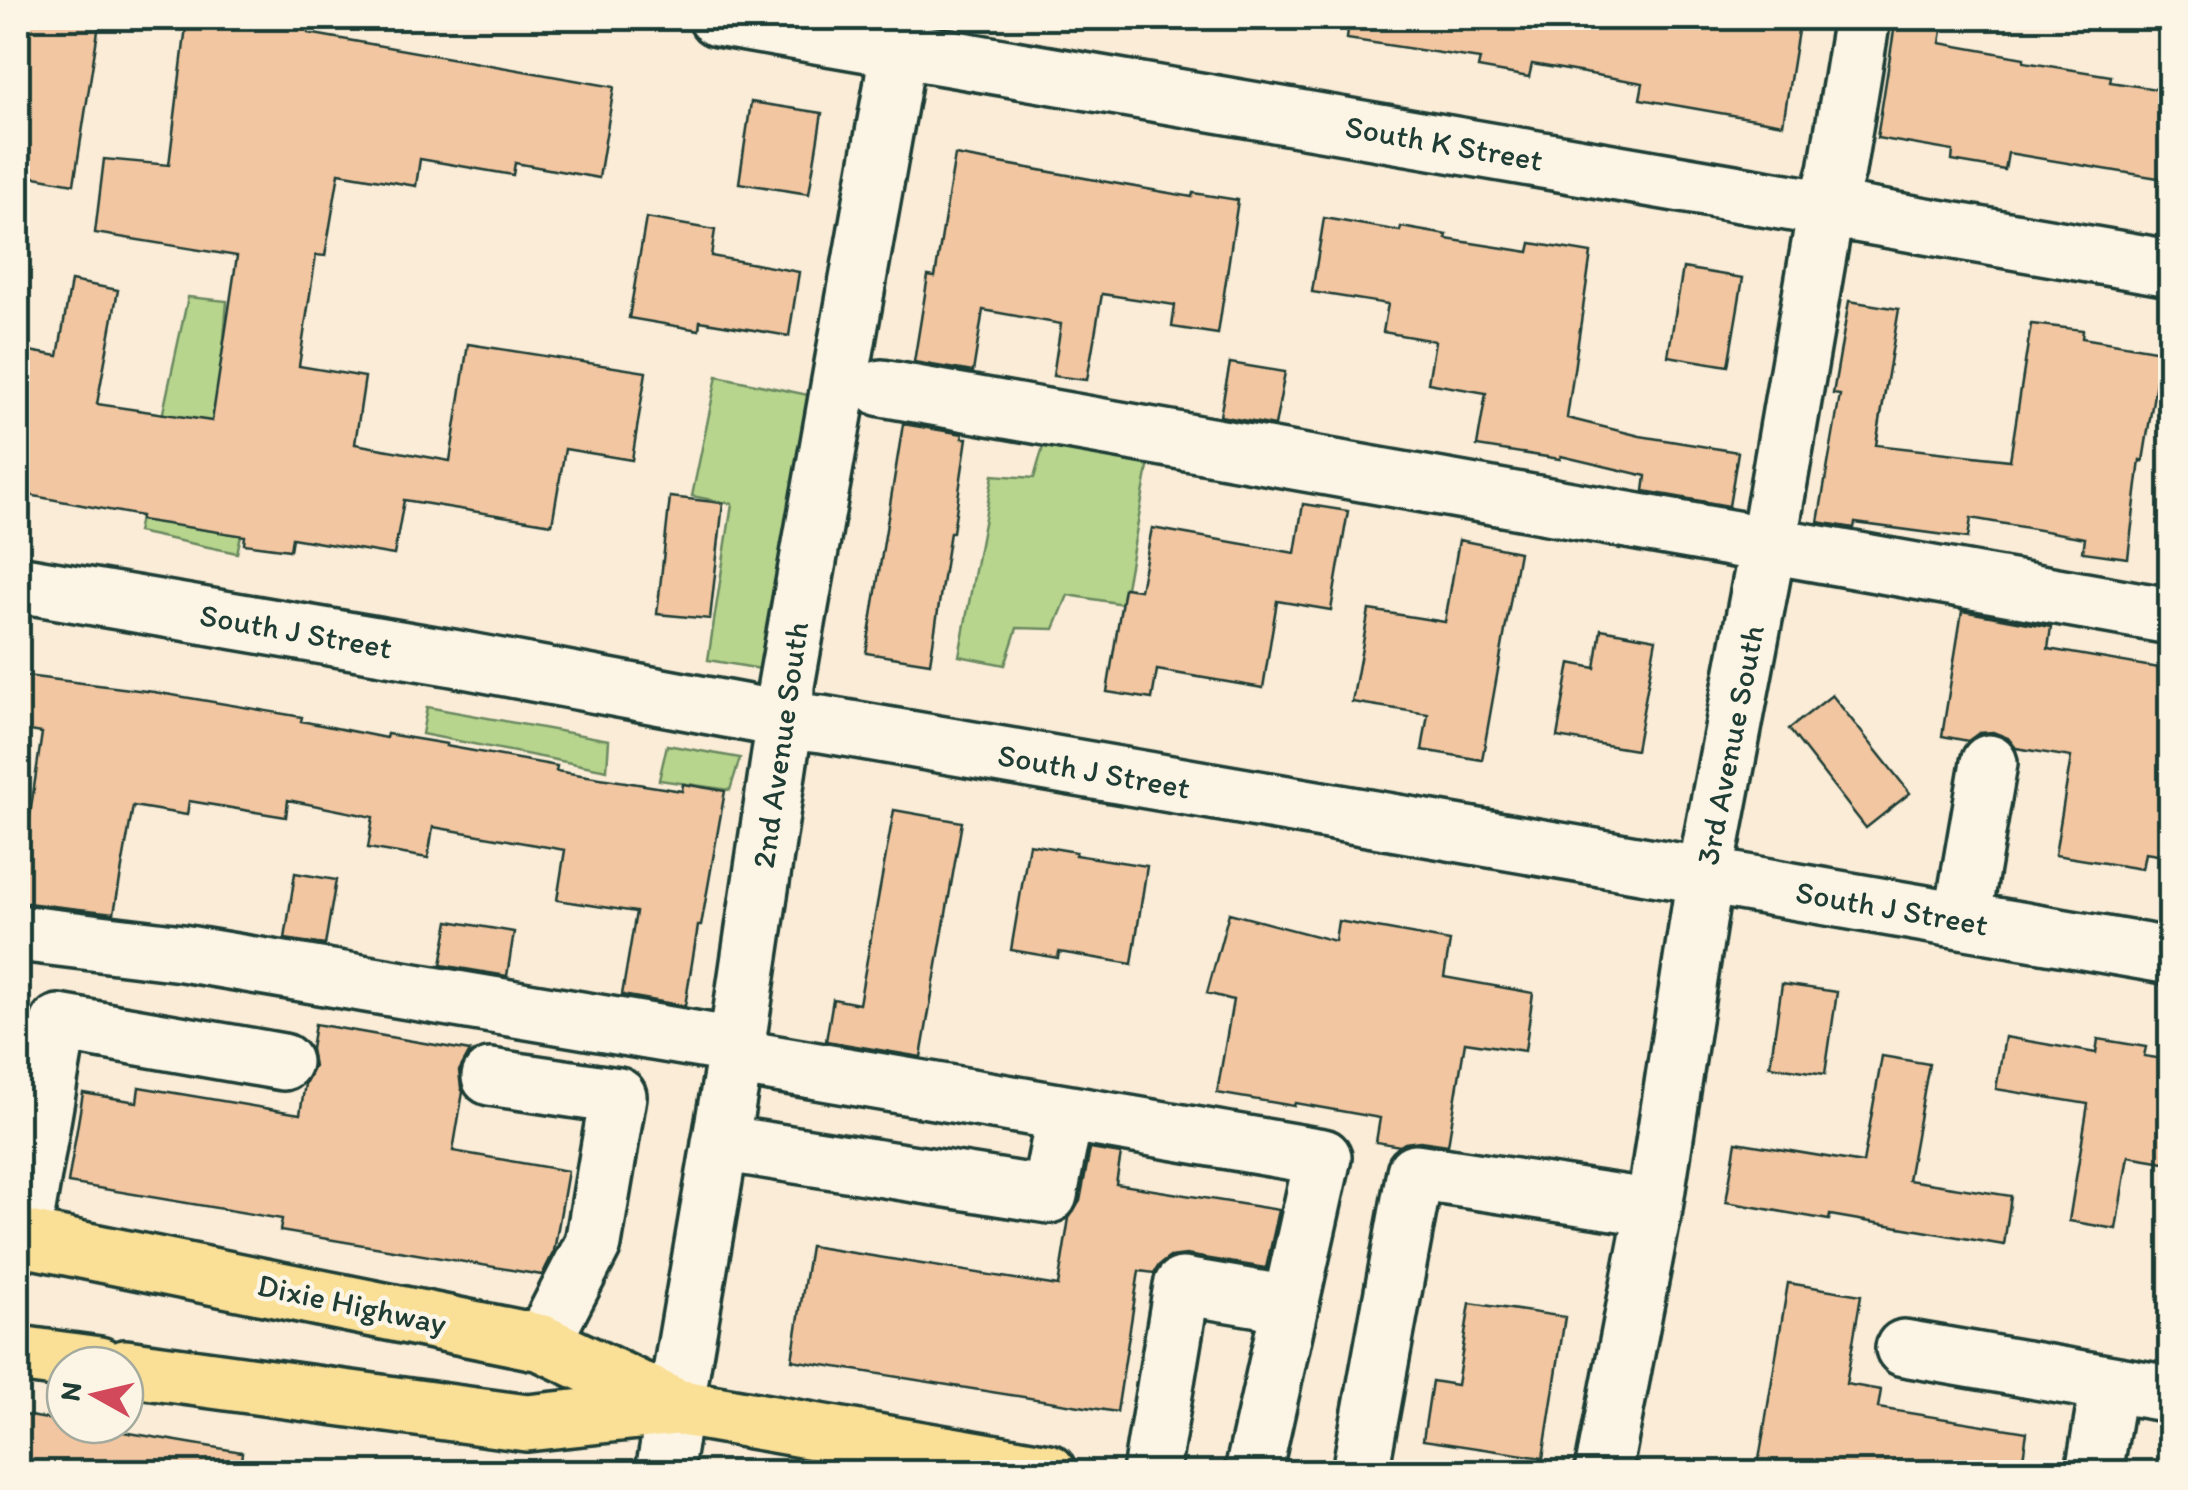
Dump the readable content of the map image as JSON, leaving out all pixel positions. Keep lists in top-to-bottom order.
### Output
{
  "streets": {
    "main road": ["Dixie Highway"],
    "street": [
      "South K Street",
      "South J Street",
      "2nd Avenue South",
      "3rd Avenue South"
    ]
  },
  "crossings": [
    ["South K Street", "2nd Avenue South"],
    ["South K Street", "3rd Avenue South"],
    ["South J Street", "2nd Avenue South"],
    ["South J Street", "3rd Avenue South"],
    ["2nd Avenue South", "Dixie Highway"]
  ],
  "north": "left"
}
